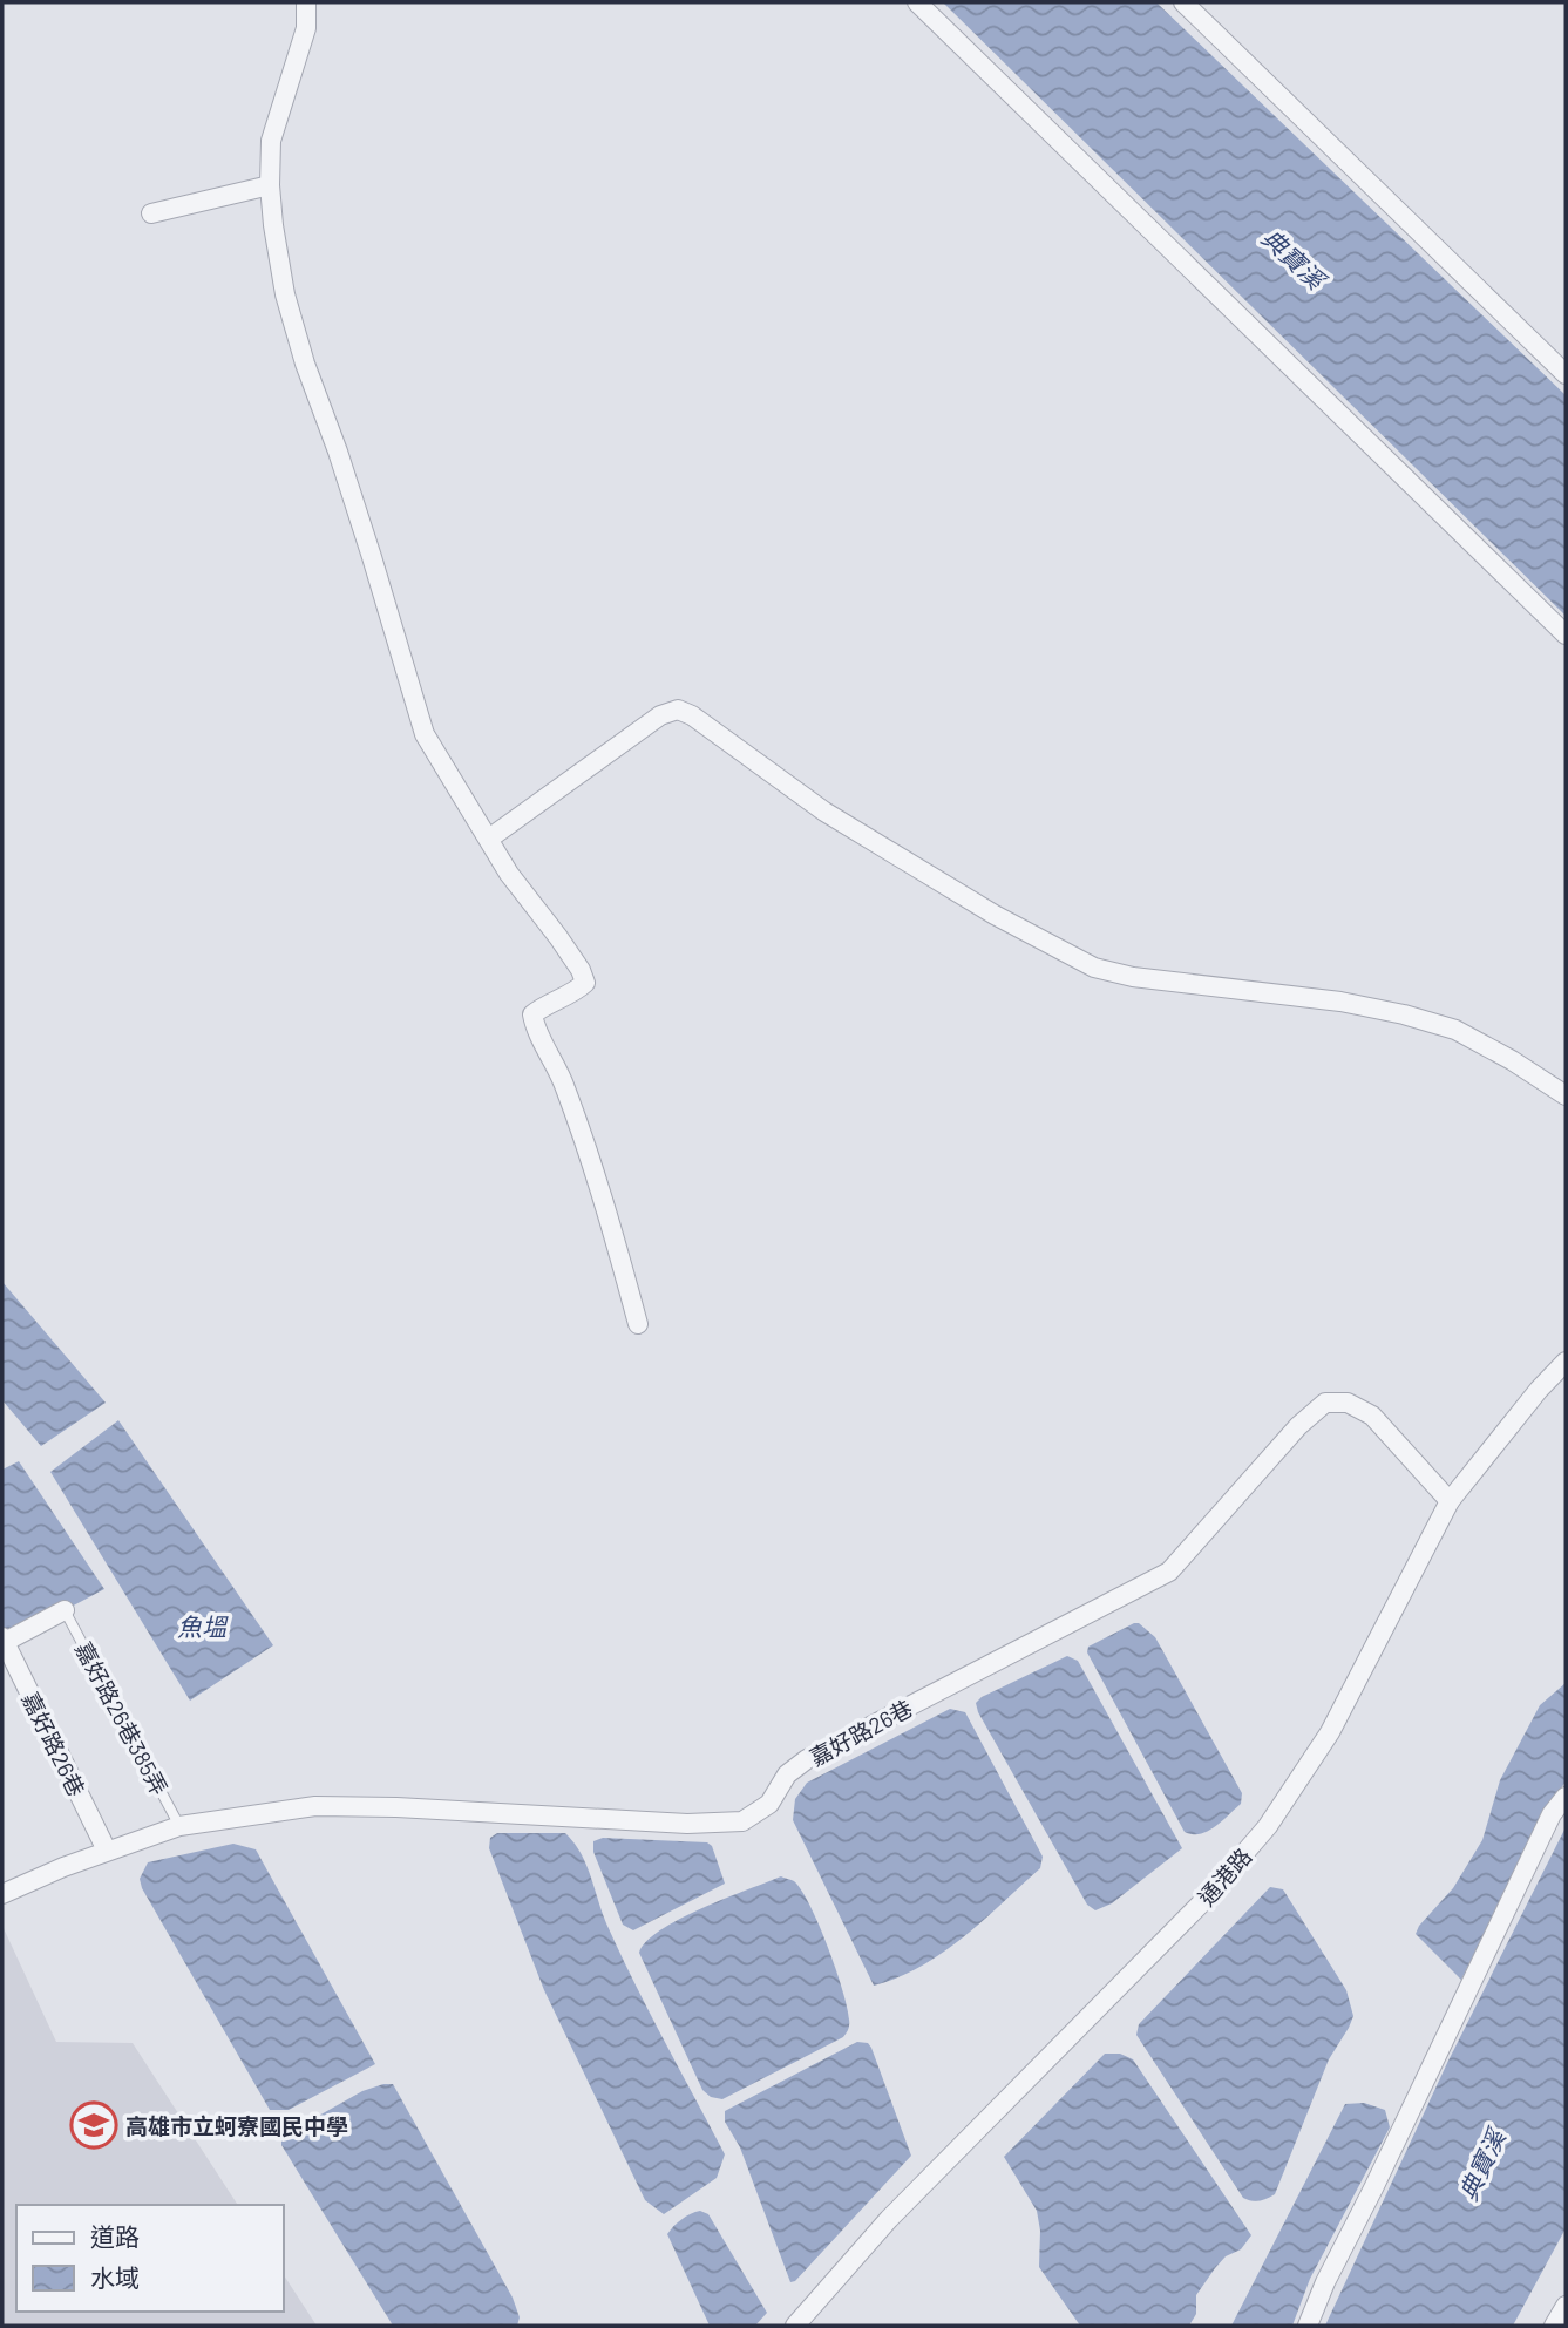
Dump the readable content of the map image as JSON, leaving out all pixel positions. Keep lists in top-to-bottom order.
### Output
{
  "streets": {
    "street": ["嘉好路26巷", "通港路"],
    "lane": ["嘉好路26巷385弄"]
  },
  "crossings": [
    ["嘉好路26巷385弄", "嘉好路26巷"],
    ["嘉好路26巷", "通港路"]
  ],
  "water": ["典寶溪", "魚塭"],
  "places": {
    "school or university": ["高雄市立蚵寮國民中學"]
  },
  "legend": ["道路", "水域"]
}
